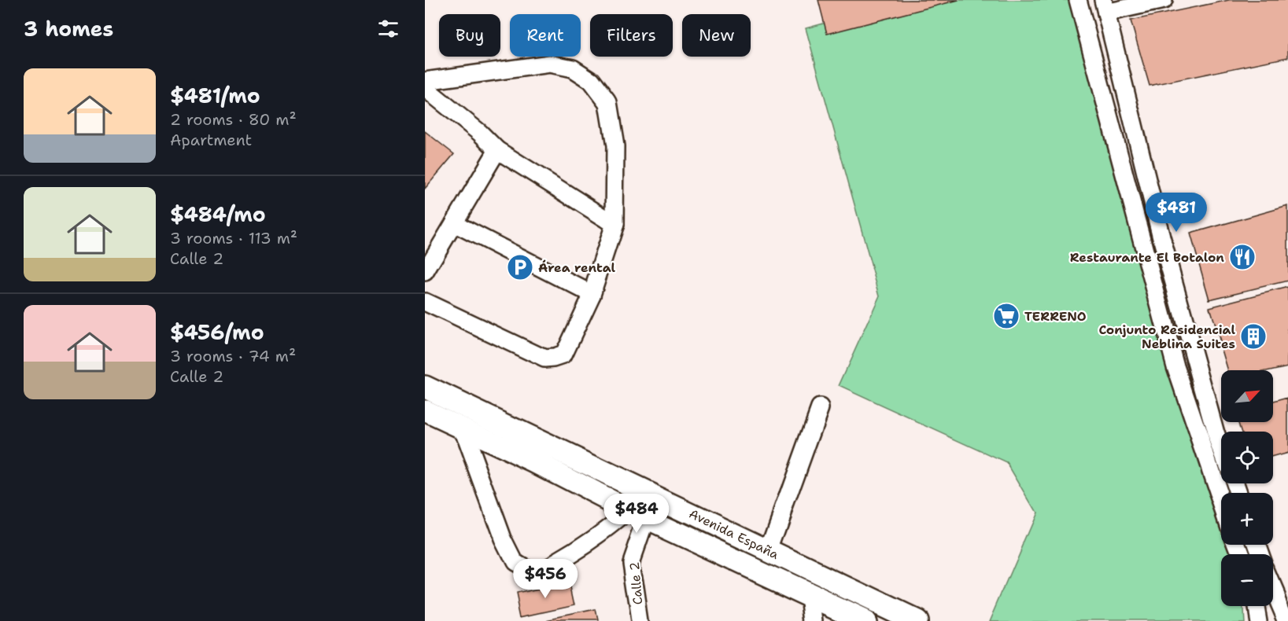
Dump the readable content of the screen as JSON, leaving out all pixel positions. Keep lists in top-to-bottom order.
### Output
{
  "streets": {
    "main road": ["Avenida España"],
    "street": ["Calle 2"]
  },
  "crossings": [
    ["Avenida España", "Calle 2"]
  ],
  "places": {
    "restaurant": ["Restaurante El Botalon"],
    "parking": ["Área rental"],
    "supermarket": ["TERRENO"],
    "building": ["Conjunto Residencial Neblina Suites"]
  },
  "north": "top right",
  "page": {
    "heading": "3 homes",
    "chip": [
      "Buy",
      "Rent",
      "Filters",
      "New"
    ],
    "list": [
      {
        "name": "$481/mo",
        "note": "2 rooms · 80 m² · Apartment"
      },
      {
        "name": "$484/mo",
        "note": "3 rooms · 113 m² · Calle 2"
      },
      {
        "name": "$456/mo",
        "note": "3 rooms · 74 m² · Calle 2"
      }
    ],
    "price": ["$481", "$484", "$456"],
    "map_buttons": ["+", "−"]
  }
}
